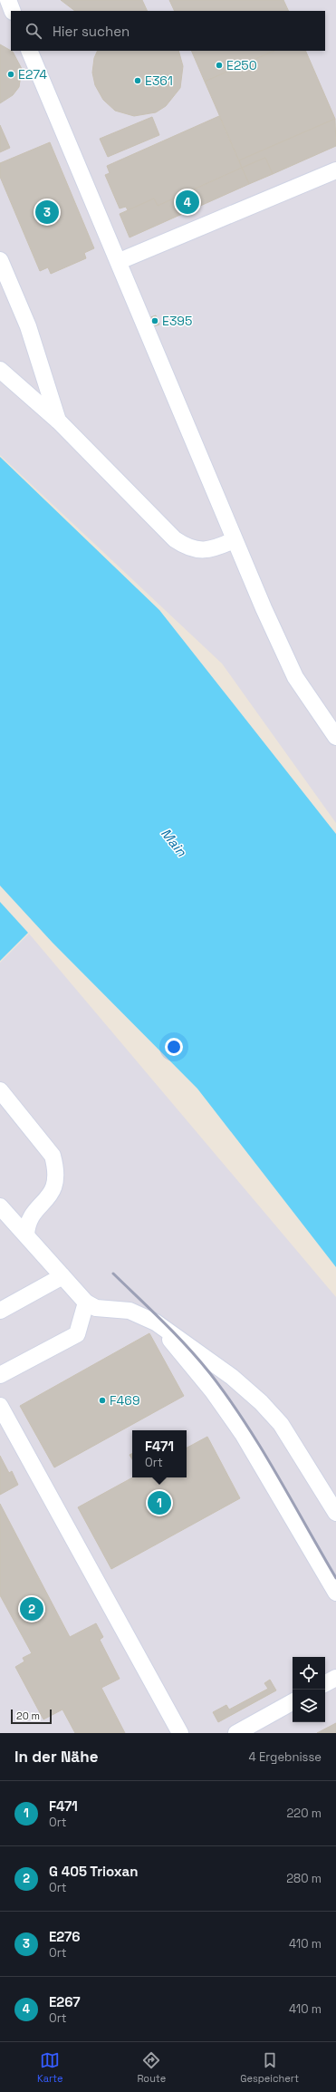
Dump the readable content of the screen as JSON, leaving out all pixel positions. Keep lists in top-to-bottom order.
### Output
{
  "water": ["Main"],
  "places": [
    "E250",
    "E274",
    "E361",
    "E395",
    "F469"
  ],
  "scale_bar": "20 m",
  "page": {
    "search": "Hier suchen",
    "pins": [
      "4",
      "3",
      "1",
      "2"
    ],
    "popup": ["F471", "Ort"],
    "scale": "20 m",
    "heading": ["In der Nähe", "4 Ergebnisse"],
    "list": [
      {
        "mark": "1",
        "name": "F471",
        "note": "Ort",
        "value": "220 m"
      },
      {
        "mark": "2",
        "name": "G 405 Trioxan",
        "note": "Ort",
        "value": "280 m"
      },
      {
        "mark": "3",
        "name": "E276",
        "note": "Ort",
        "value": "410 m"
      },
      {
        "mark": "4",
        "name": "E267",
        "note": "Ort",
        "value": "410 m"
      }
    ],
    "nav": ["Karte", "Route", "Gespeichert"]
  }
}
